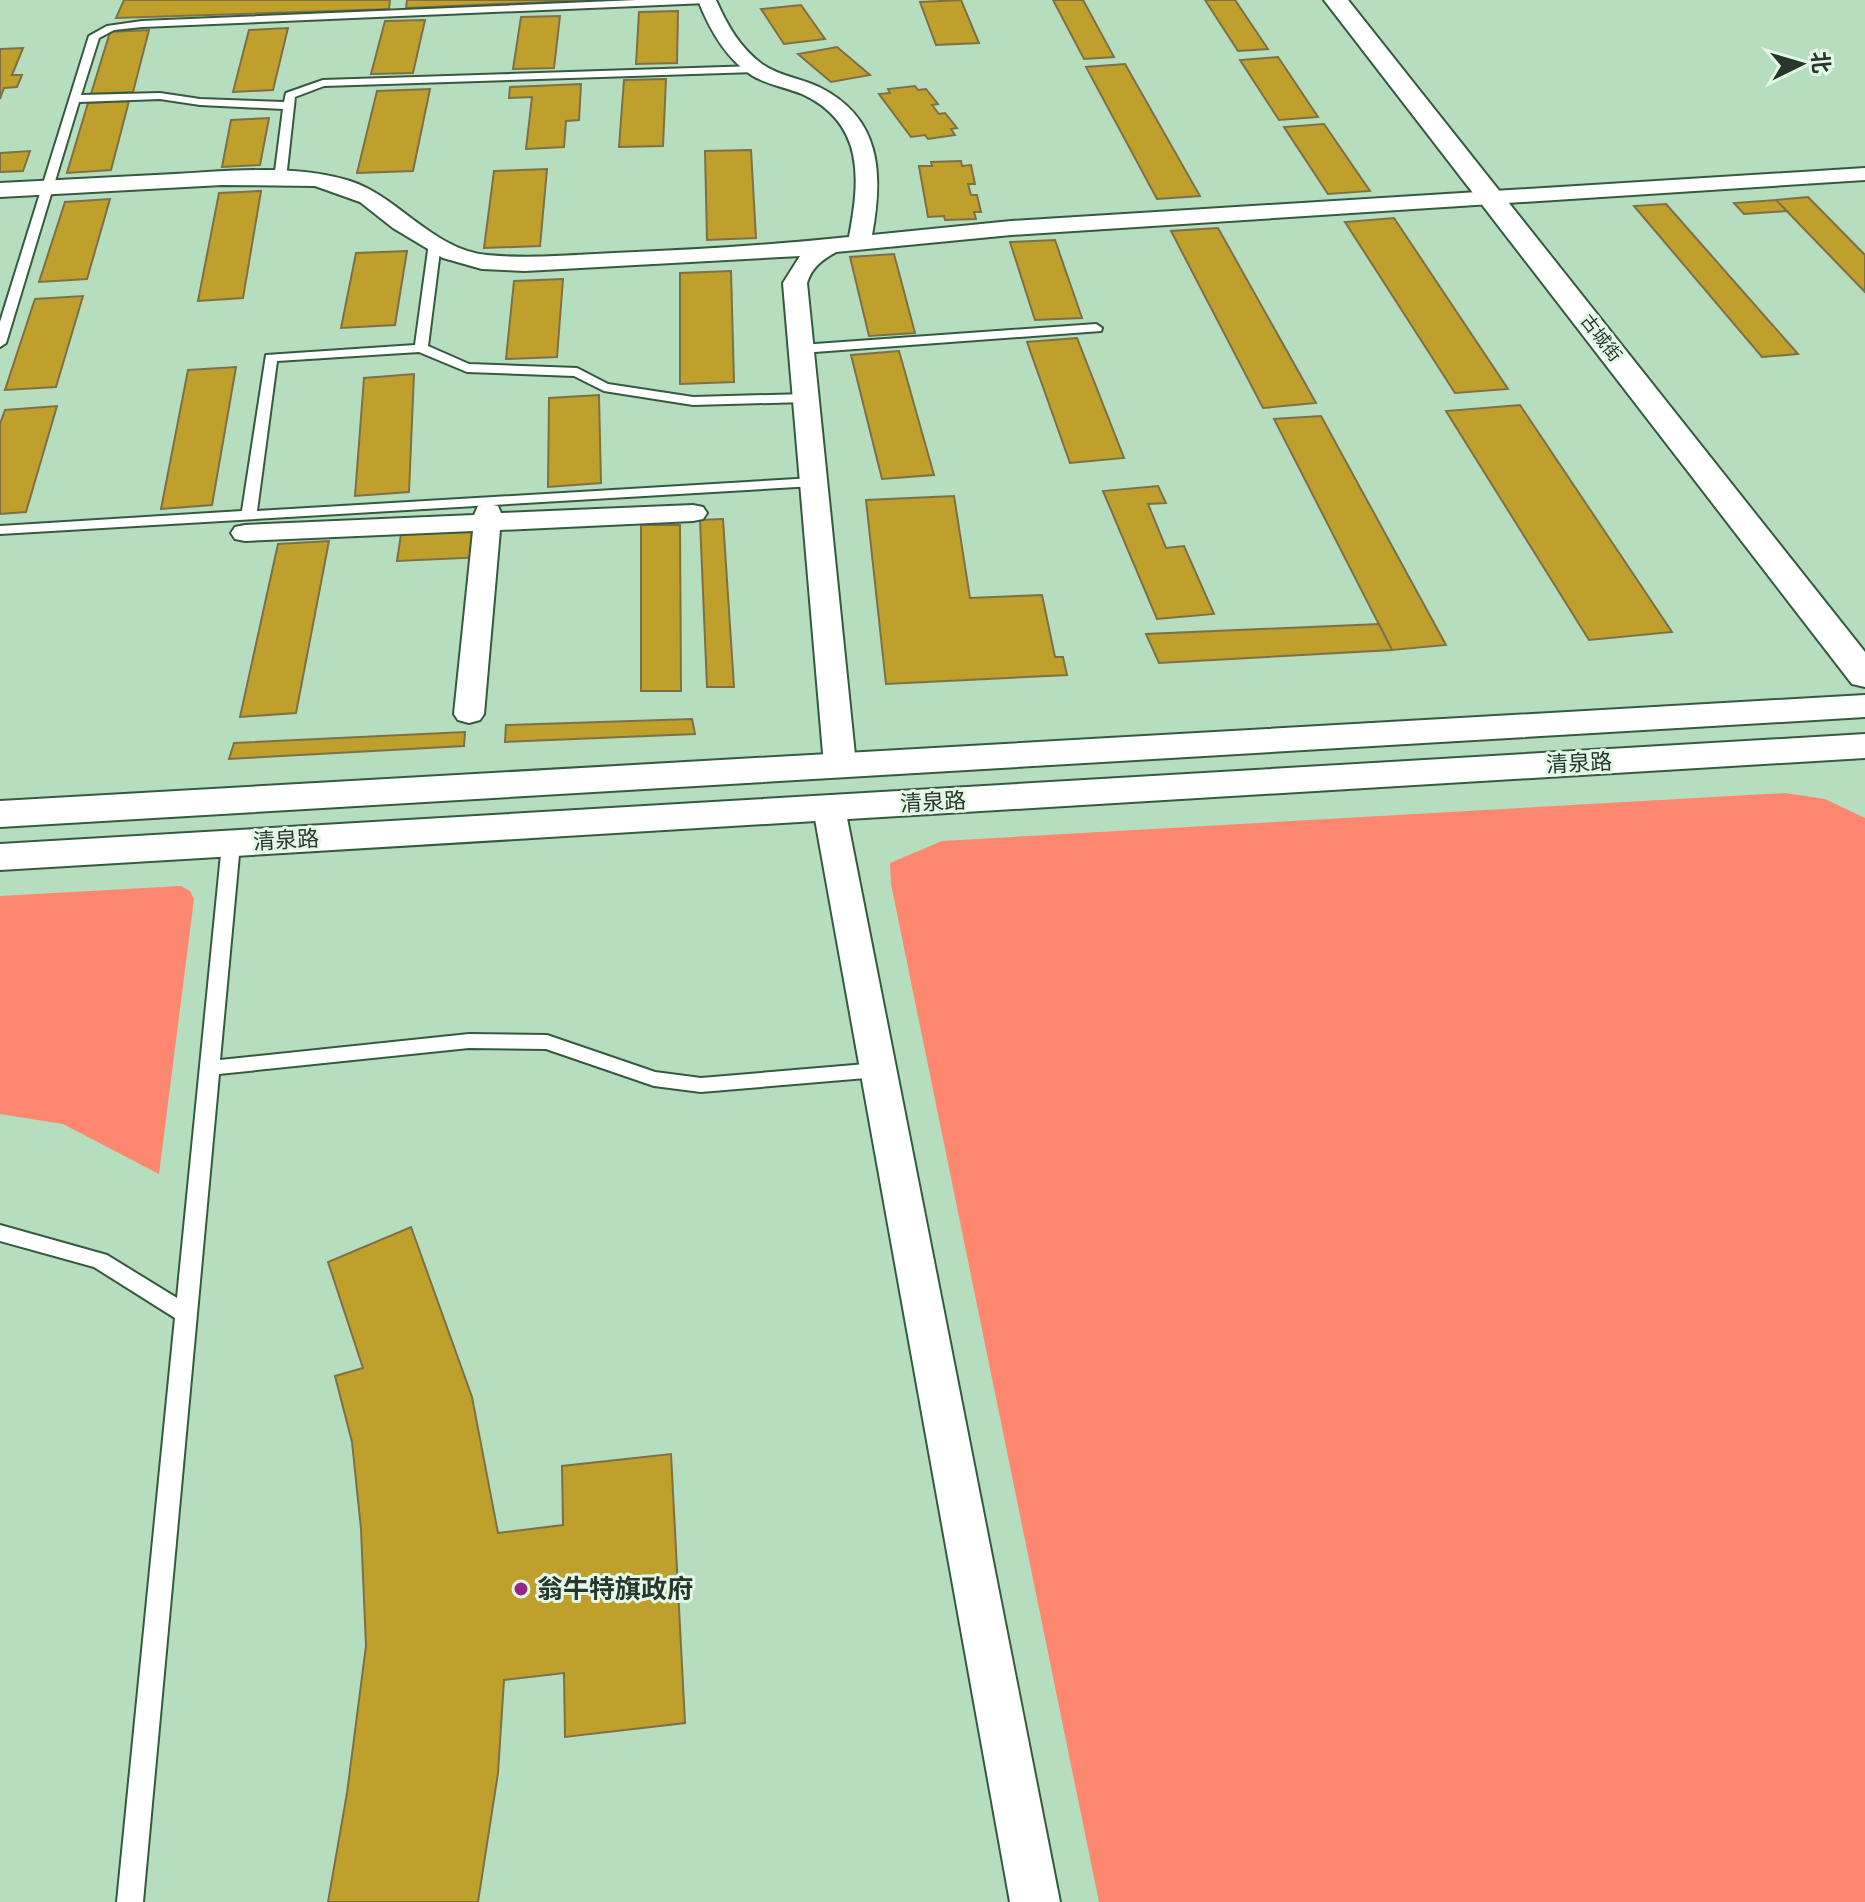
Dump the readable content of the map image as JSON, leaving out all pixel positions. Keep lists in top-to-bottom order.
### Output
{
  "streets": {
    "street": ["古城街", "清泉路"]
  },
  "places": ["翁牛特旗政府"],
  "north": "right"
}
